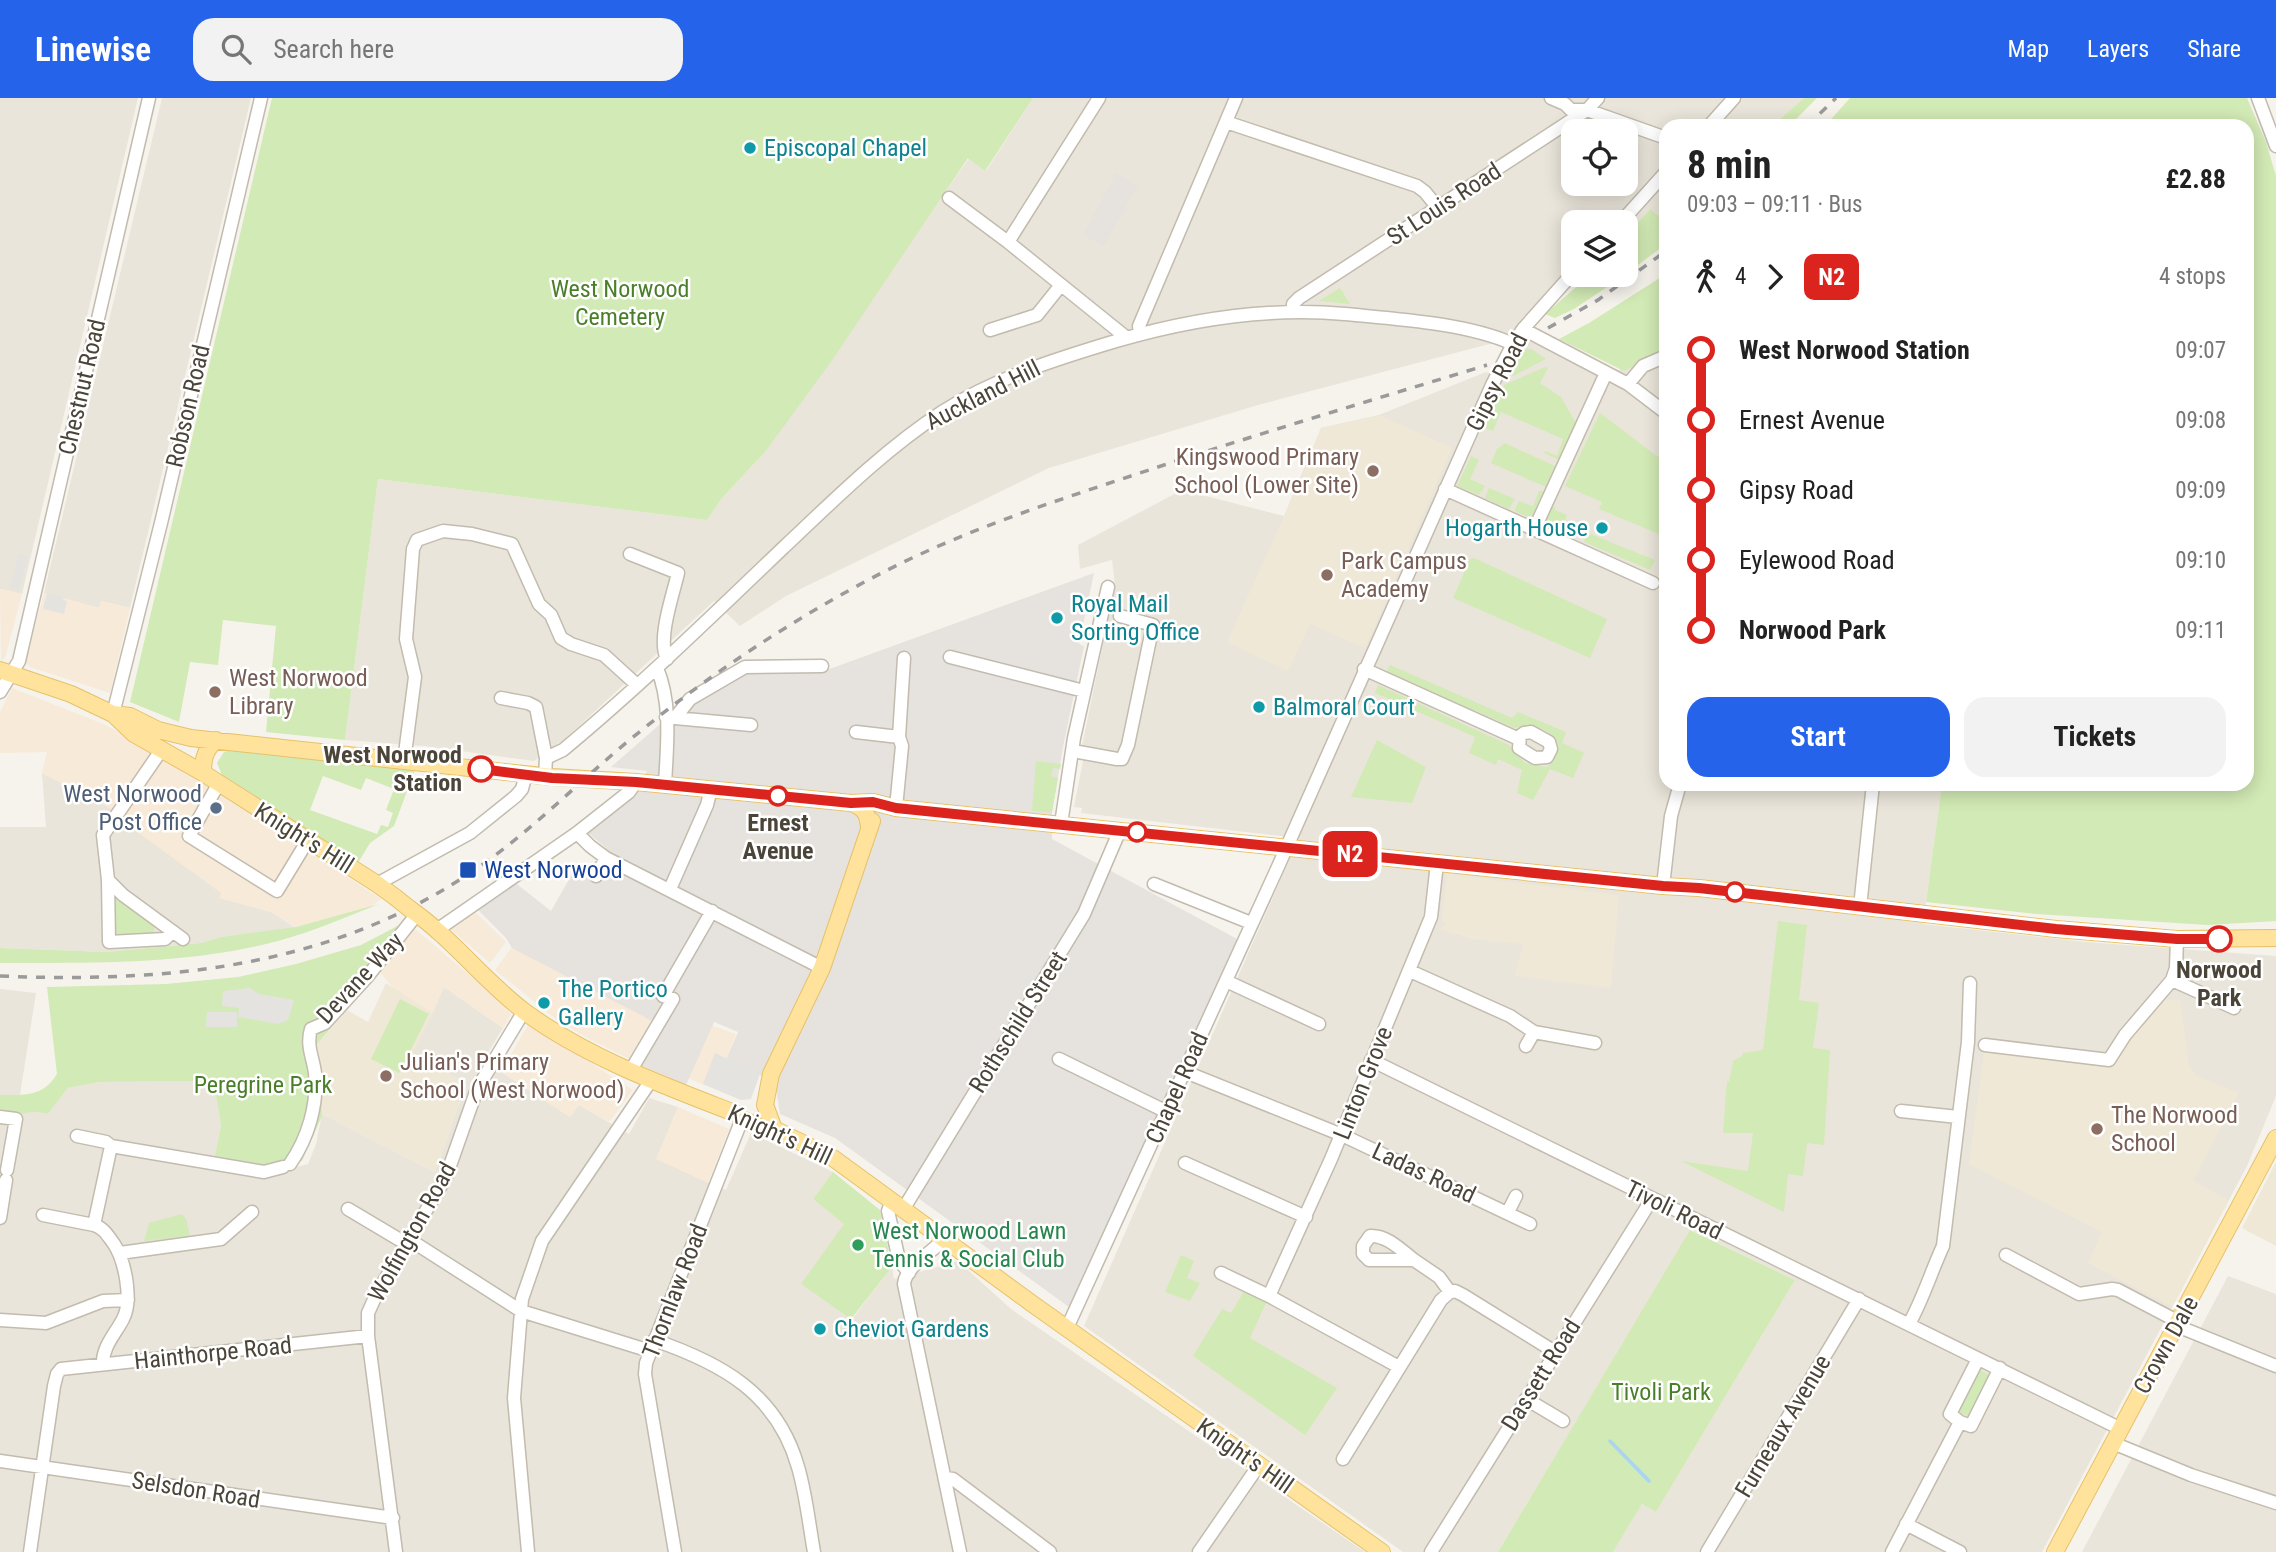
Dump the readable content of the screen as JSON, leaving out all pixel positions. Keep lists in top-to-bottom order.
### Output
{
  "streets": {
    "main road": ["Knight's Hill", "Crown Dale"],
    "street": [
      "St Louis Road",
      "Gipsy Road",
      "Chestnut Road",
      "Auckland Hill",
      "Robson Road",
      "Devane Way",
      "Rothschild Street",
      "Linton Grove",
      "Chapel Road",
      "Ladas Road",
      "Tivoli Road",
      "Wolfington Road",
      "Thornlaw Road",
      "Hainthorpe Road",
      "Dassett Road",
      "Furneaux Avenue",
      "Selsdon Road"
    ]
  },
  "crossings": [
    ["St Louis Road", "Auckland Hill"],
    ["Gipsy Road", "Auckland Hill"],
    ["Gipsy Road", "Chapel Road"],
    ["Robson Road", "Knight's Hill"],
    ["Knight's Hill", "Devane Way"],
    ["Knight's Hill", "Rothschild Street"],
    ["Knight's Hill", "Chapel Road"],
    ["Knight's Hill", "Wolfington Road"],
    ["Knight's Hill", "Thornlaw Road"],
    ["Linton Grove", "Ladas Road"],
    ["Linton Grove", "Tivoli Road"],
    ["Chapel Road", "Ladas Road"],
    ["Tivoli Road", "Crown Dale"],
    ["Tivoli Road", "Dassett Road"],
    ["Tivoli Road", "Furneaux Avenue"],
    ["Wolfington Road", "Hainthorpe Road"],
    ["Wolfington Road", "Selsdon Road"],
    ["Hainthorpe Road", "Selsdon Road"]
  ],
  "parks": ["West Norwood Cemetery", "Peregrine Park", "Tivoli Park"],
  "places": {
    "other": [
      "Episcopal Chapel",
      "Kingswood Primary School (Lower Site)",
      "Hogarth House",
      "Park Campus Academy",
      "Royal Mail Sorting Office",
      "West Norwood Library",
      "Balmoral Court",
      "West Norwood Station",
      "Ernest Avenue",
      "West Norwood Post Office",
      "Norwood Park",
      "The Portico Gallery",
      "Julian's Primary School (West Norwood)",
      "The Norwood School",
      "West Norwood Lawn Tennis & Social Club",
      "Cheviot Gardens"
    ],
    "transit": ["West Norwood"]
  },
  "lines": ["bus line N2"],
  "page": {
    "header": "Linewise",
    "search": "Search here",
    "nav": ["Map", "Layers", "Share"],
    "on_map": "N2",
    "heading": ["8 min", "09:03 – 09:11 · Bus", "£2.88"],
    "legs": ["4", "N2", "4 stops"],
    "list": [
      {
        "name": "West Norwood Station",
        "value": "09:07"
      },
      {
        "name": "Ernest Avenue",
        "value": "09:08"
      },
      {
        "name": "Gipsy Road",
        "value": "09:09"
      },
      {
        "name": "Eylewood Road",
        "value": "09:10"
      },
      {
        "name": "Norwood Park",
        "value": "09:11"
      }
    ],
    "buttons": ["Start", "Tickets"]
  }
}
